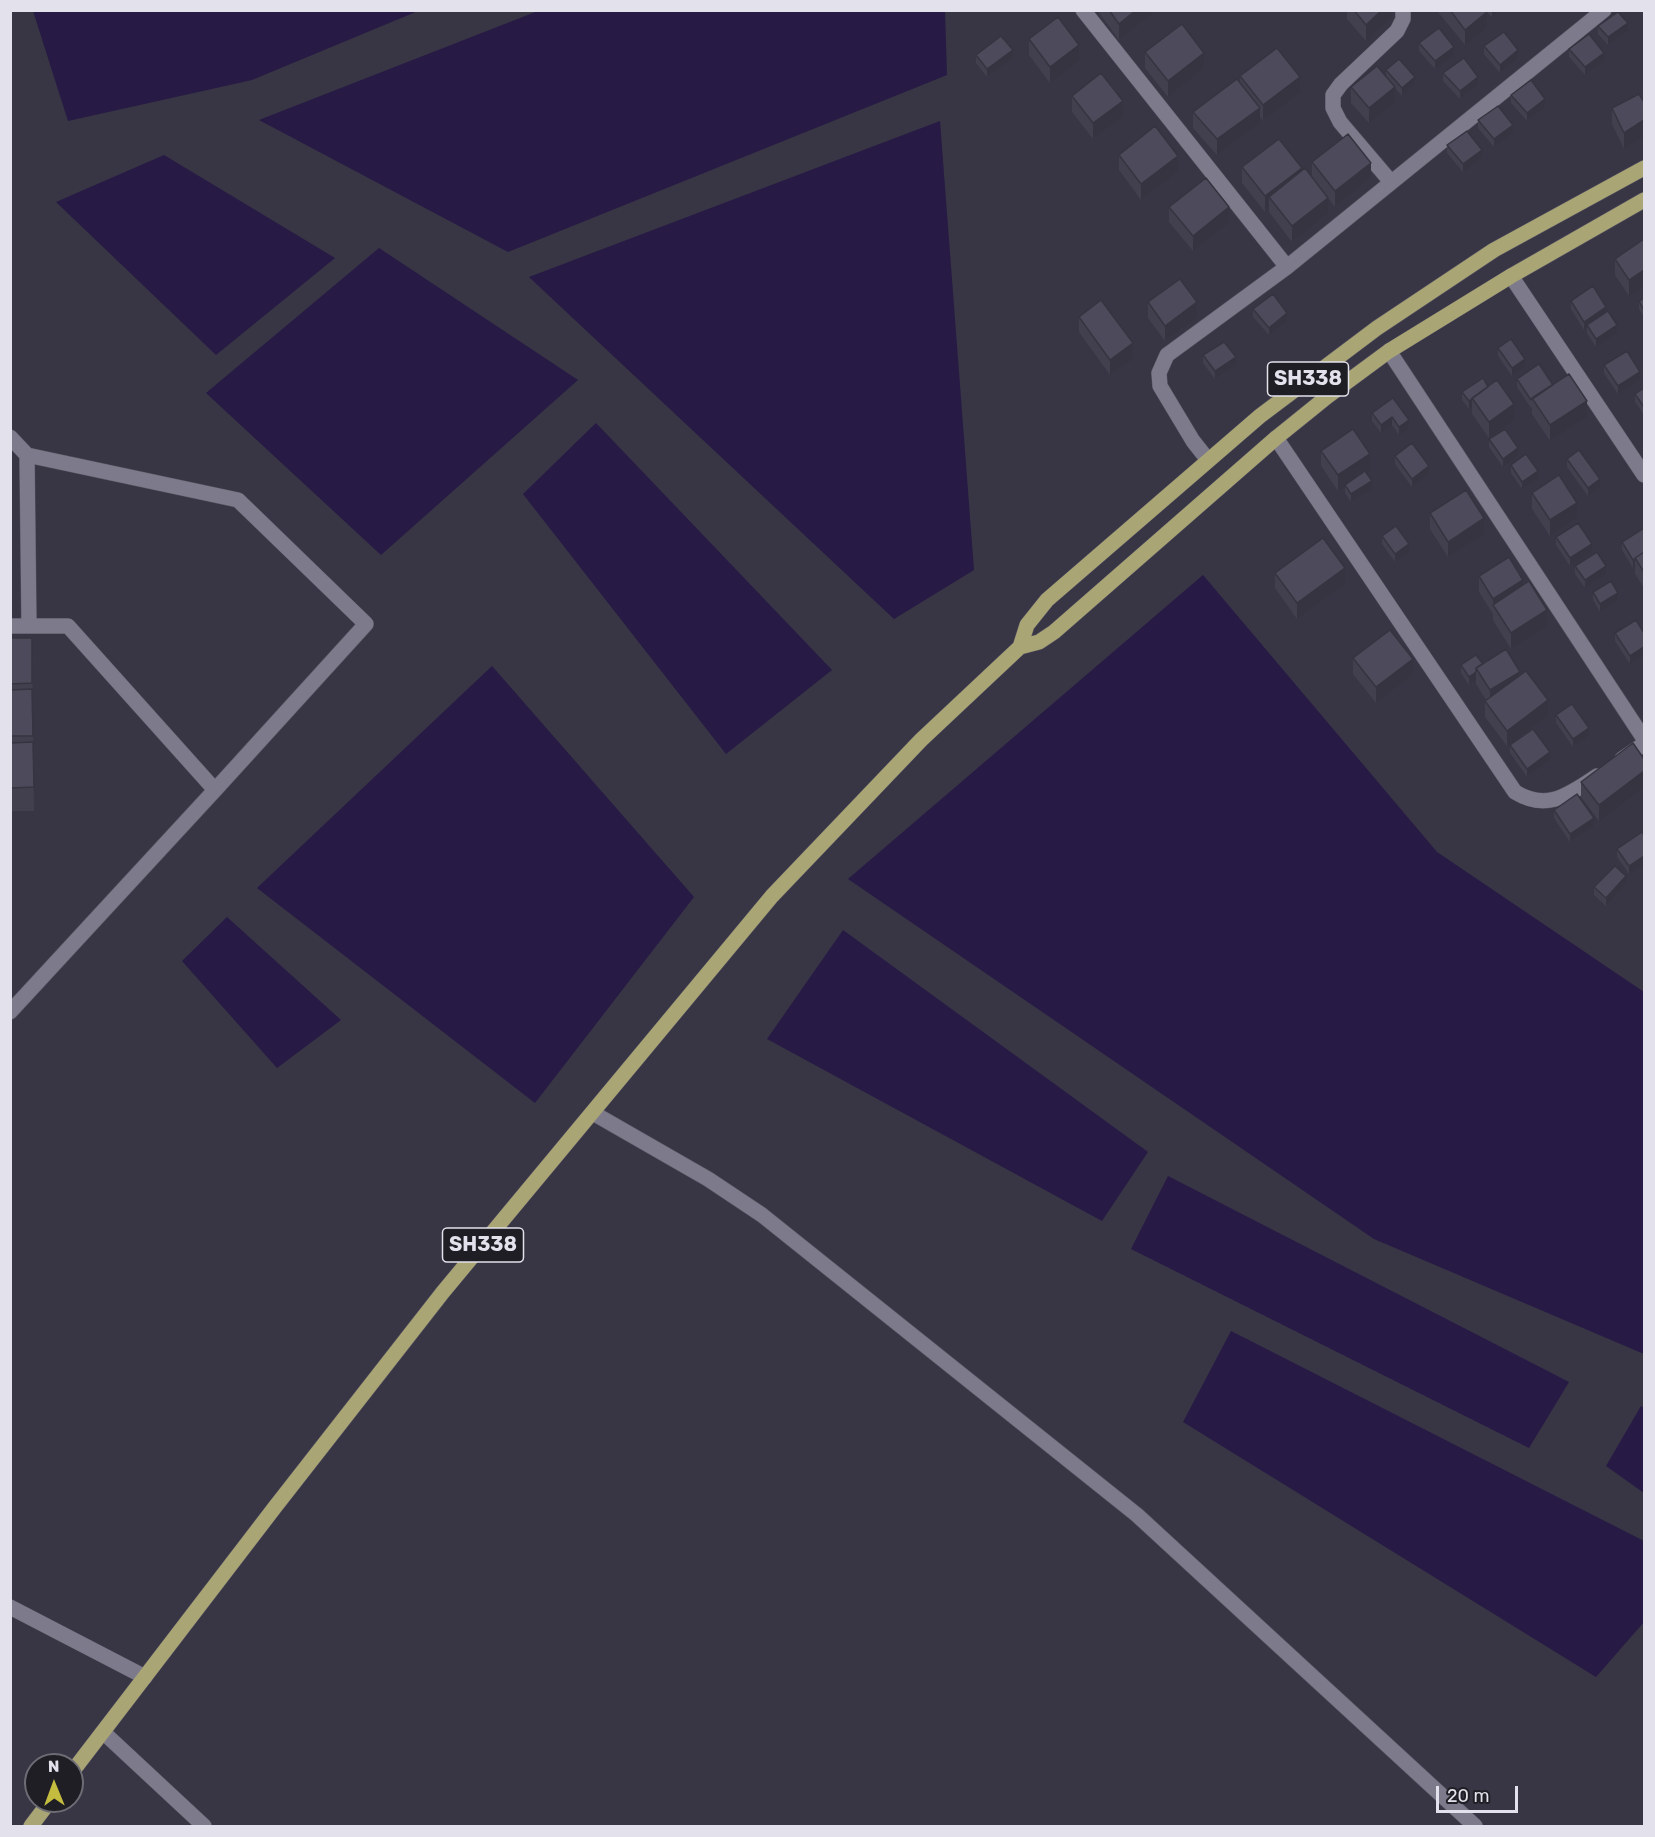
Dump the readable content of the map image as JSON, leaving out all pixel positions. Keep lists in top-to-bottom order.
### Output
{
  "streets": {
    "main road": ["SH338"]
  },
  "scale_bar": "20 m",
  "north": "top"
}
